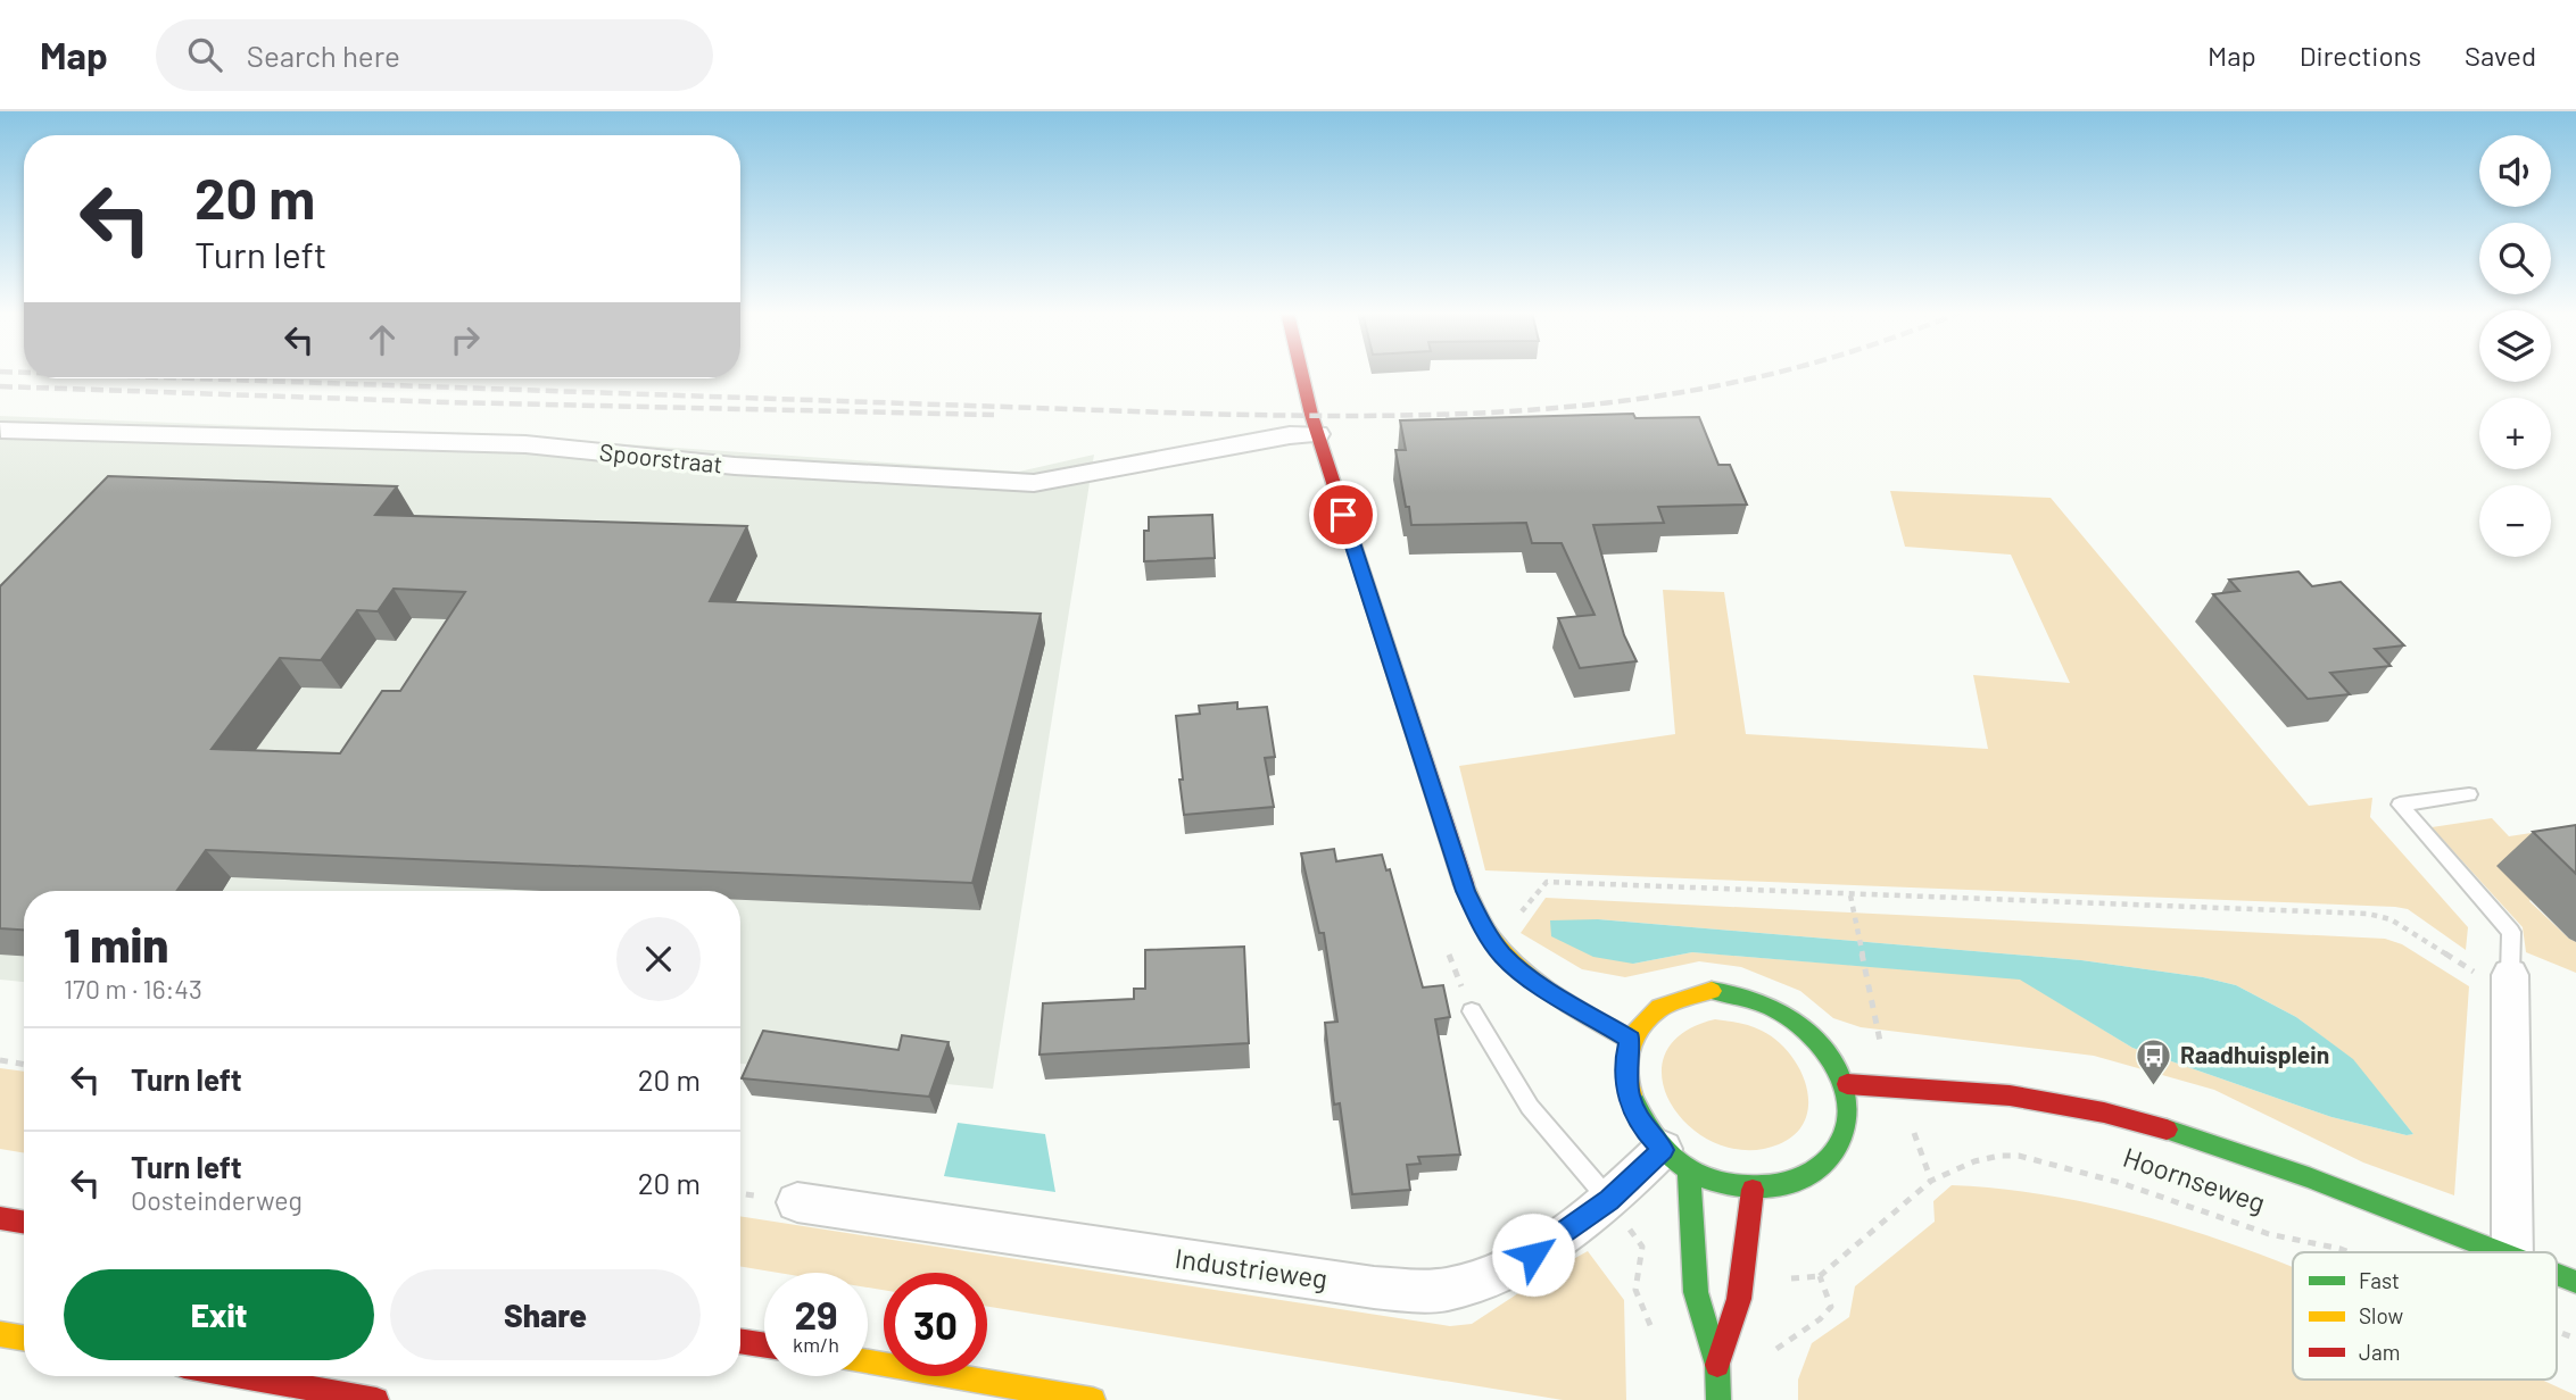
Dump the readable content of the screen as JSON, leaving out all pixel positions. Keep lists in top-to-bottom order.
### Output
{
  "streets": {
    "main road": ["Hoornseweg"],
    "street": ["Spoorstraat", "Industrieweg"]
  },
  "crossings": [
    ["Hoornseweg", "Industrieweg"]
  ],
  "places": {
    "bus stop": ["Raadhuisplein"]
  },
  "legend": ["Fast", "Slow", "Jam"],
  "page": {
    "header": "Map",
    "search": "Search here",
    "nav": ["Map", "Directions", "Saved"],
    "map_buttons": ["+", "−"],
    "turn": ["20 m", "Turn left"],
    "heading": ["1 min", "170 m · 16:43"],
    "list": [
      {
        "name": "Turn left",
        "value": "20 m"
      },
      {
        "name": "Turn left",
        "note": "Oosteinderweg",
        "value": "20 m"
      }
    ],
    "buttons": ["Exit", "Share"],
    "speed": "29 km/h",
    "limit": "30"
  }
}
